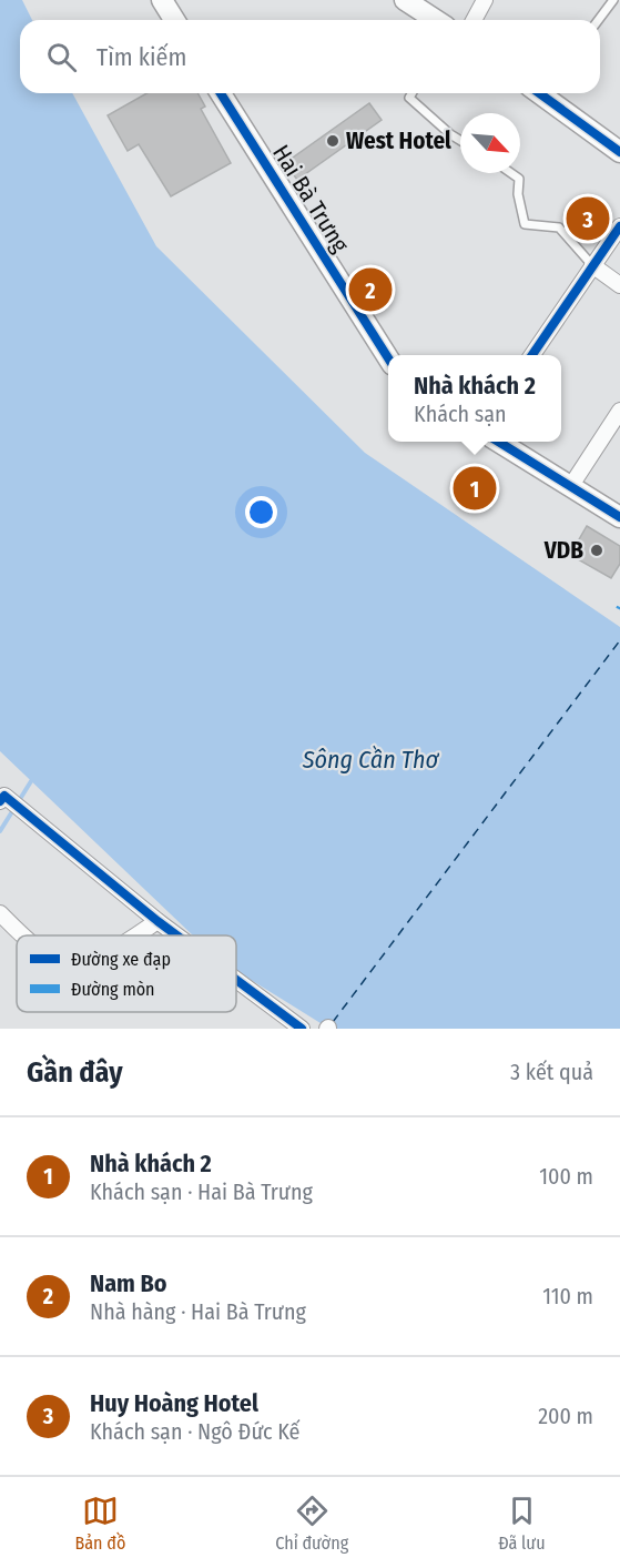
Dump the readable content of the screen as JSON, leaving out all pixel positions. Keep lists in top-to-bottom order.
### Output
{
  "streets": {
    "street": ["Hai Bà Trưng"]
  },
  "water": ["Sông Cần Thơ"],
  "places": ["West Hotel", "VDB"],
  "legend": ["Đường xe đạp", "Đường mòn"],
  "north": "bottom right",
  "page": {
    "search": "Tìm kiếm",
    "pins": ["3", "2", "1"],
    "popup": ["Nhà khách 2", "Khách sạn"],
    "heading": ["Gần đây", "3 kết quả"],
    "list": [
      {
        "mark": "1",
        "name": "Nhà khách 2",
        "note": "Khách sạn · Hai Bà Trưng",
        "value": "100 m"
      },
      {
        "mark": "2",
        "name": "Nam Bo",
        "note": "Nhà hàng · Hai Bà Trưng",
        "value": "110 m"
      },
      {
        "mark": "3",
        "name": "Huy Hoàng Hotel",
        "note": "Khách sạn · Ngô Đức Kế",
        "value": "200 m"
      }
    ],
    "nav": ["Bản đồ", "Chỉ đường", "Đã lưu"]
  }
}
